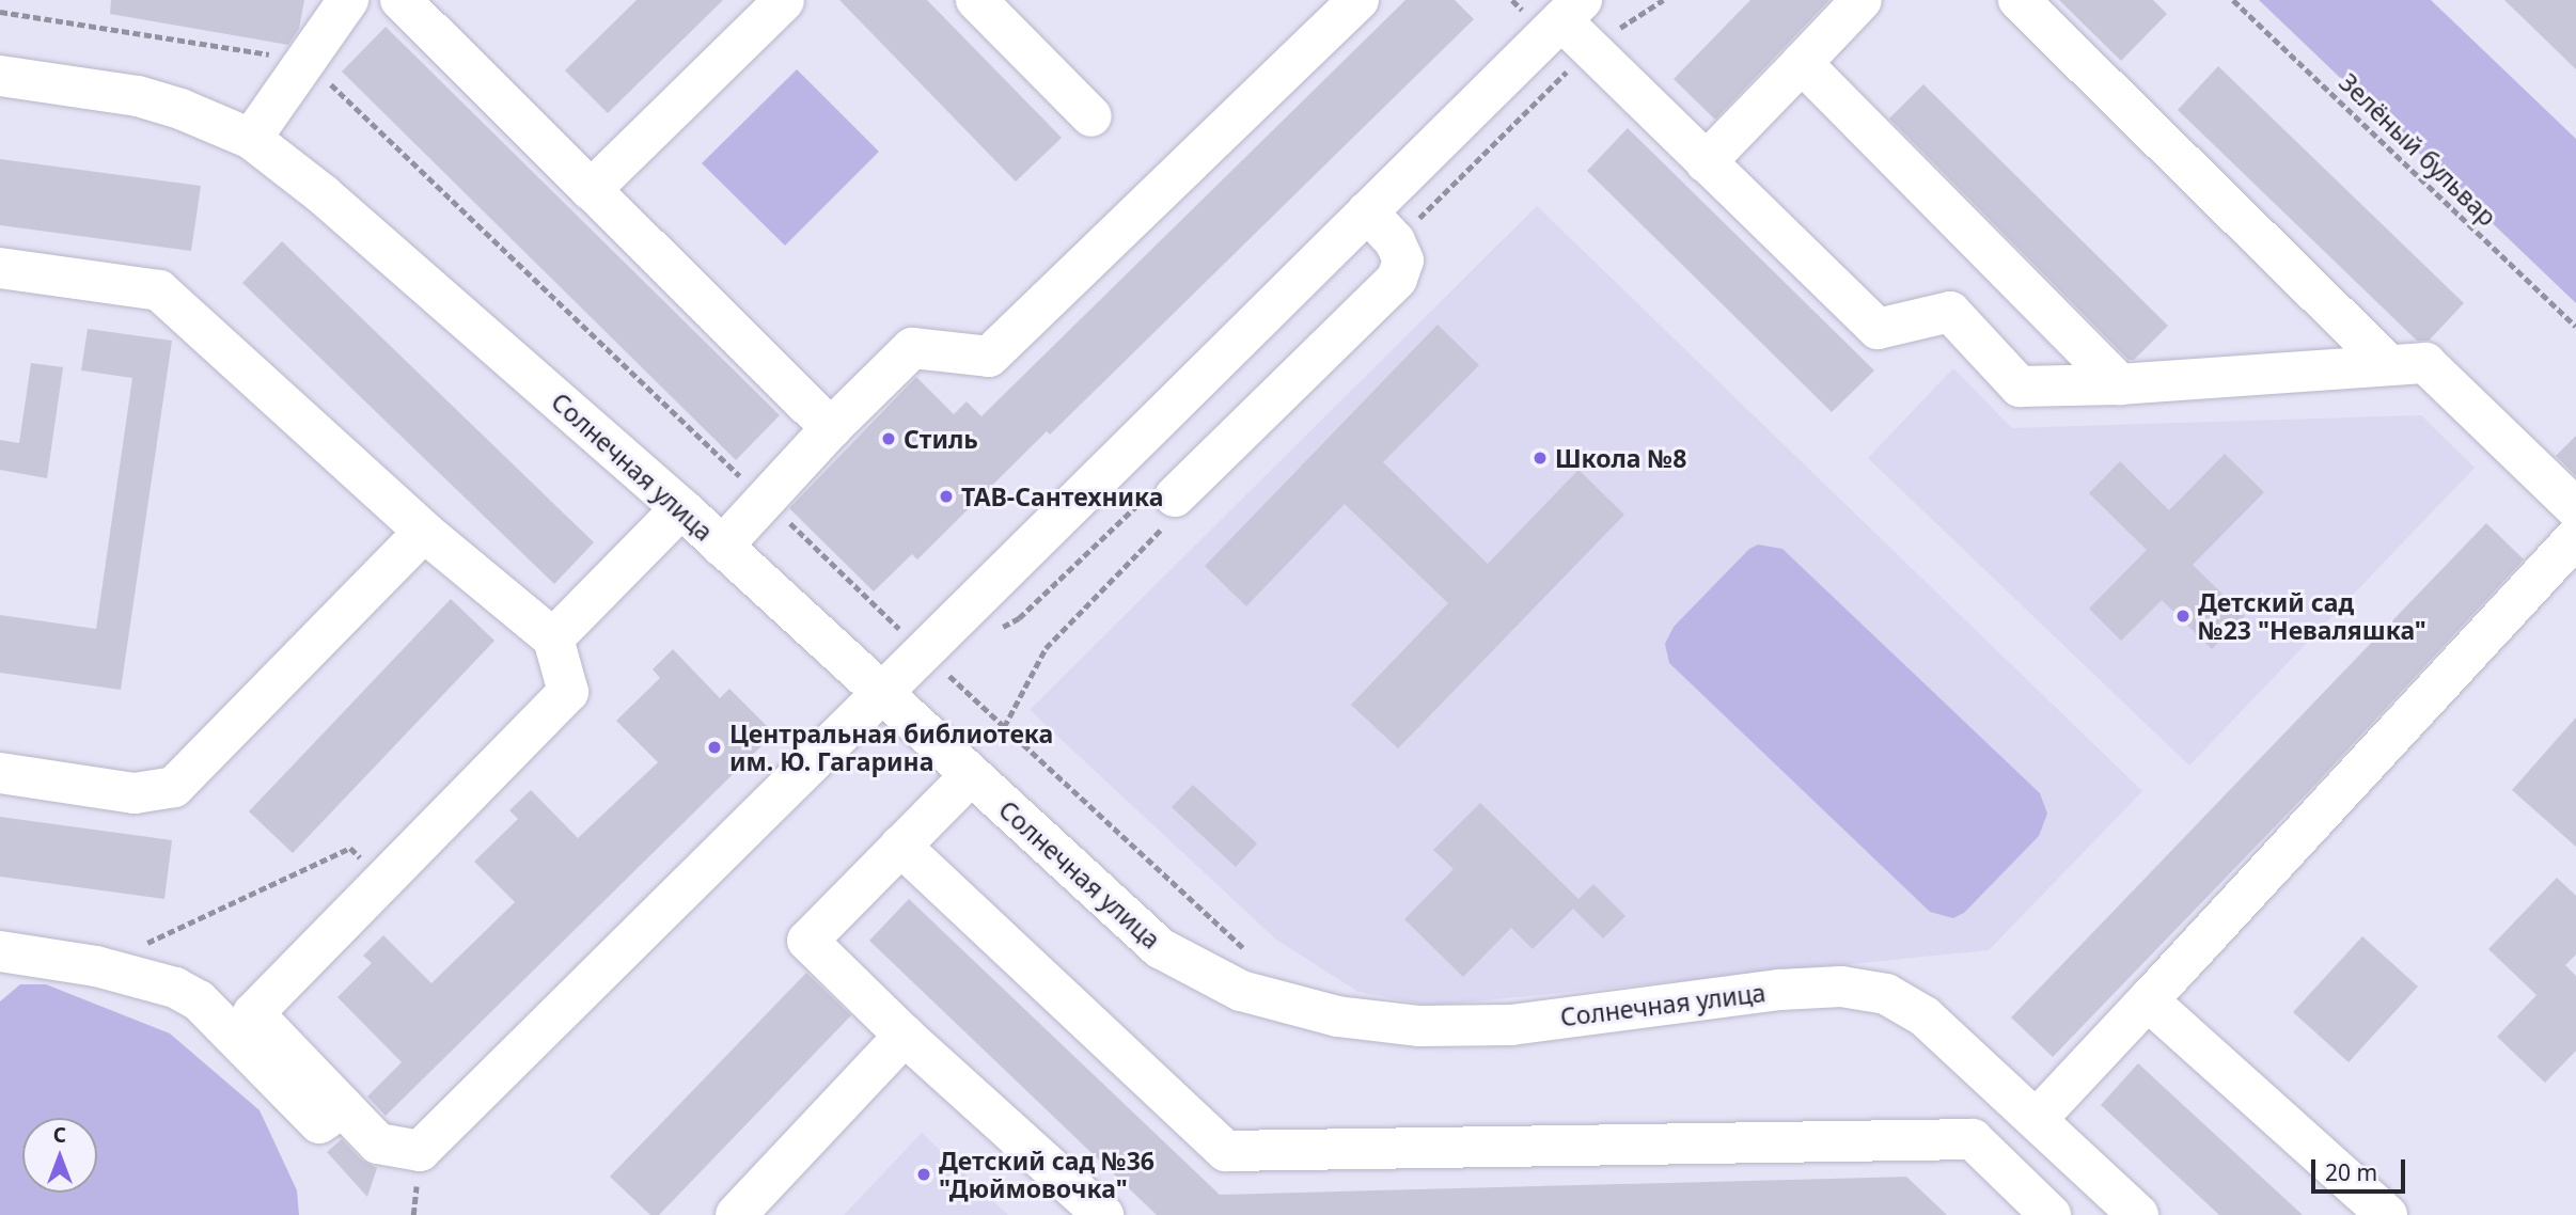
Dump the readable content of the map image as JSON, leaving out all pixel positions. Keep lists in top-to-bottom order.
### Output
{
  "streets": {
    "street": ["Солнечная улица"],
    "path": ["Зелёный бульвар"]
  },
  "places": [
    "Стиль",
    "Школа №8",
    "ТАВ-Сантехника",
    "Детский сад №23 \"Неваляшка\"",
    "Центральная библиотека им. Ю. Гагарина",
    "Детский сад №36 \"Дюймовочка\""
  ],
  "scale_bar": "20 m",
  "north": "top"
}
